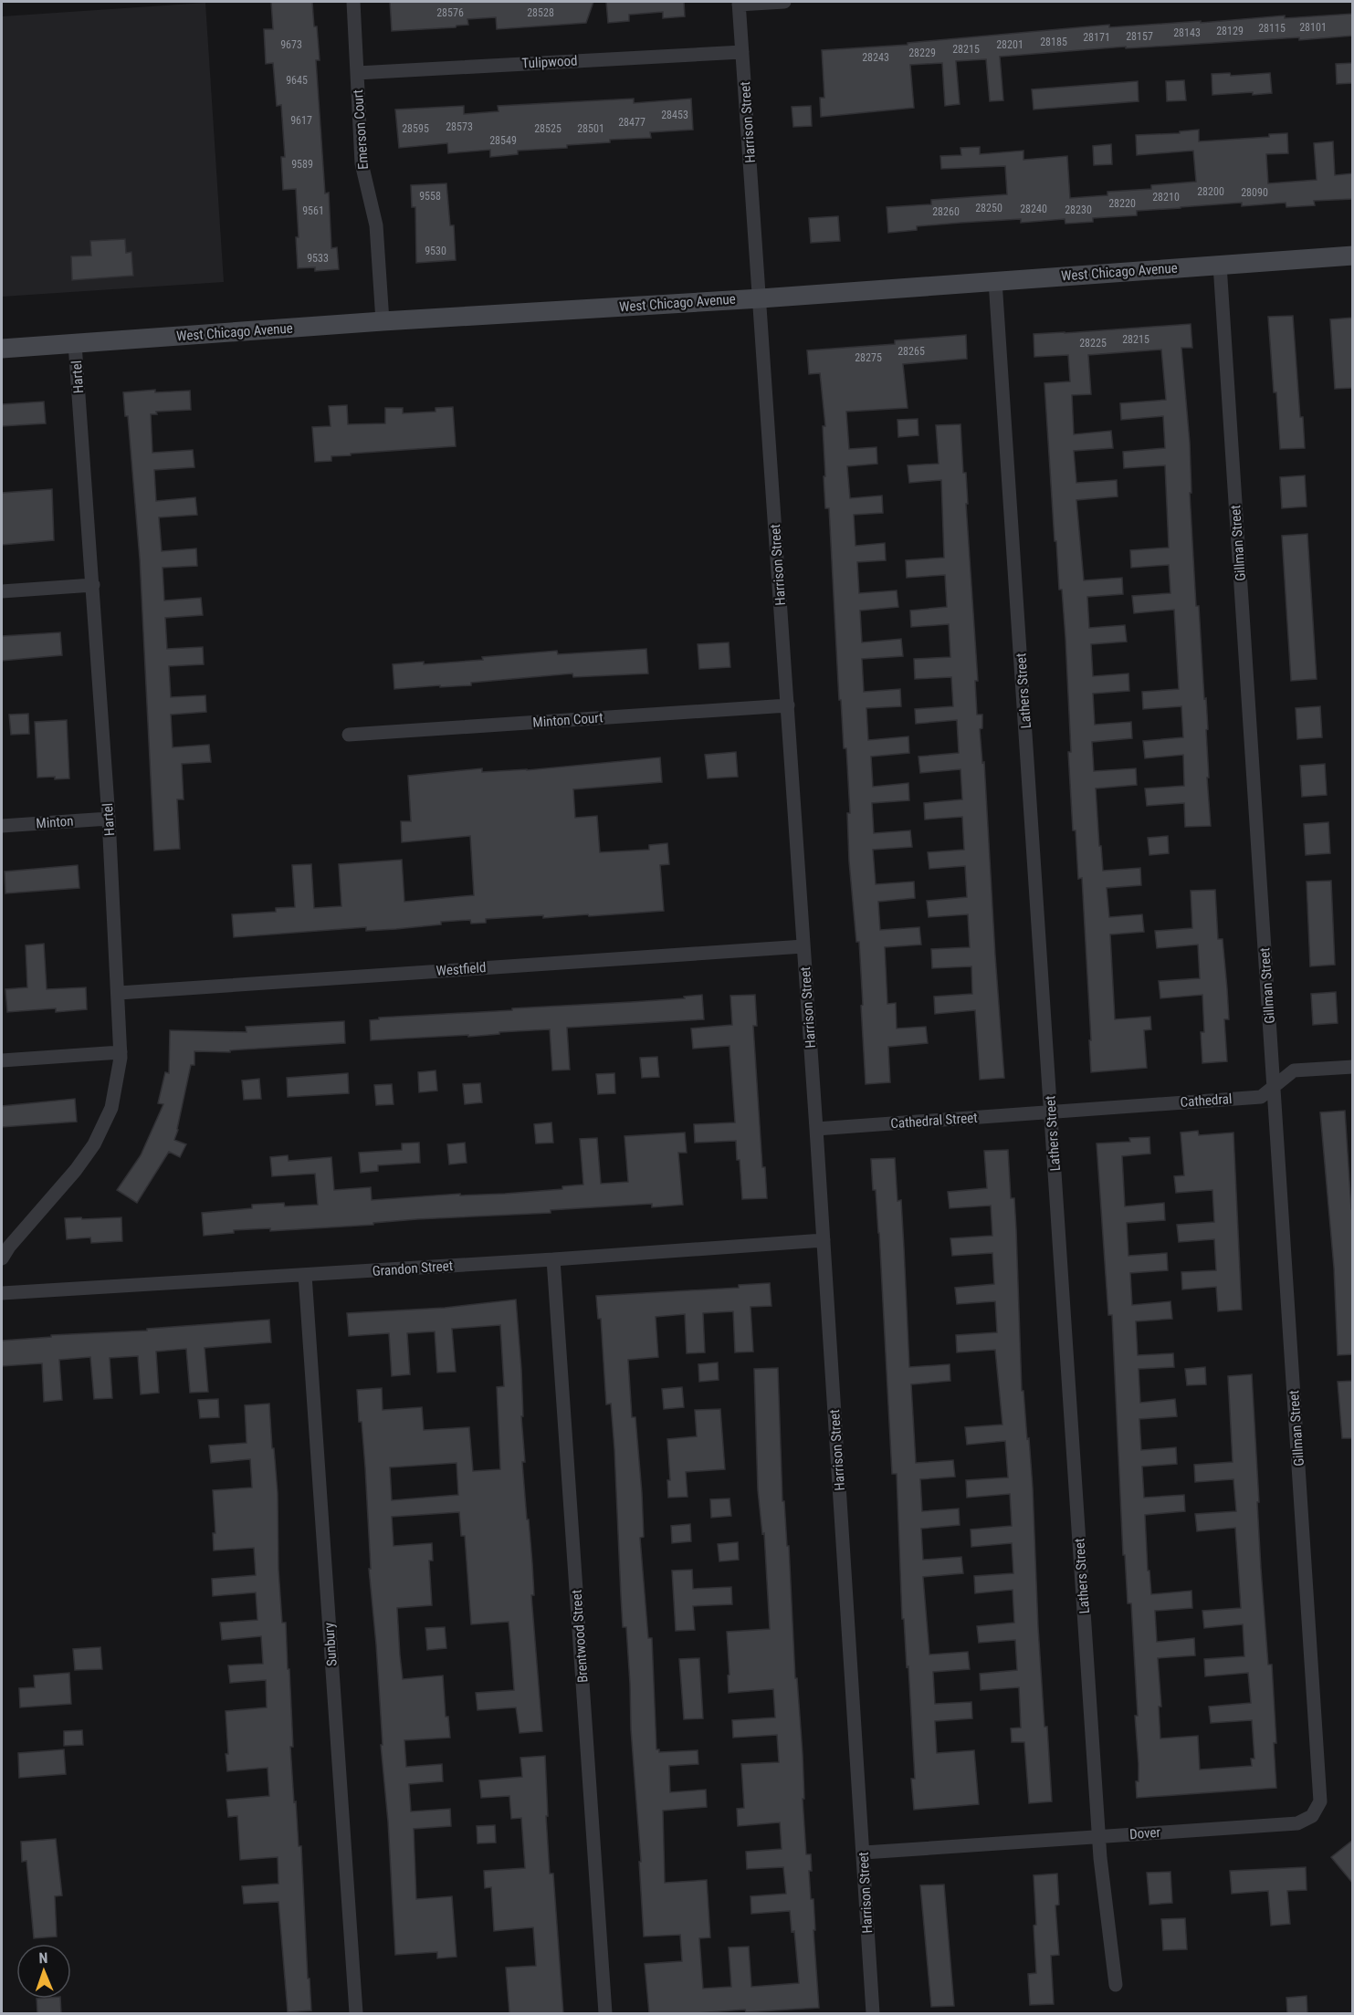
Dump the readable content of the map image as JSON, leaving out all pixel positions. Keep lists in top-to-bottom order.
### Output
{
  "streets": {
    "street": [
      "Tulipwood",
      "Harrison Street",
      "Emerson Court",
      "West Chicago Avenue",
      "Hartel",
      "Gillman Street",
      "Lathers Street",
      "Minton Court",
      "Minton",
      "Westfield",
      "Cathedral",
      "Cathedral Street",
      "Grandon Street",
      "Brentwood Street",
      "Sunbury",
      "Dover"
    ]
  },
  "crossings": [
    ["Tulipwood", "Harrison Street"],
    ["Tulipwood", "Emerson Court"],
    ["Harrison Street", "West Chicago Avenue"],
    ["Harrison Street", "Minton Court"],
    ["Harrison Street", "Westfield"],
    ["Harrison Street", "Cathedral Street"],
    ["Harrison Street", "Grandon Street"],
    ["Harrison Street", "Dover"],
    ["Emerson Court", "West Chicago Avenue"],
    ["West Chicago Avenue", "Hartel"],
    ["West Chicago Avenue", "Gillman Street"],
    ["West Chicago Avenue", "Lathers Street"],
    ["Hartel", "Minton"],
    ["Hartel", "Westfield"],
    ["Gillman Street", "Cathedral"],
    ["Gillman Street", "Dover"],
    ["Lathers Street", "Cathedral"],
    ["Lathers Street", "Cathedral Street"],
    ["Lathers Street", "Dover"],
    ["Cathedral", "Cathedral Street"],
    ["Grandon Street", "Brentwood Street"],
    ["Grandon Street", "Sunbury"]
  ],
  "house_numbers": [
    "28576",
    "28528",
    "28101",
    "28115",
    "28129",
    "28143",
    "28157",
    "28171",
    "28185",
    "9673",
    "28201",
    "28215",
    "28229",
    "28243",
    "9645",
    "28453",
    "9617",
    "28477",
    "28573",
    "28595",
    "28525",
    "28501",
    "28549",
    "9589",
    "28200",
    "28090",
    "9558",
    "28210",
    "28220",
    "28250",
    "28240",
    "28230",
    "9561",
    "28260",
    "9530",
    "9533",
    "28215",
    "28225",
    "28265",
    "28275"
  ],
  "north": "top"
}
